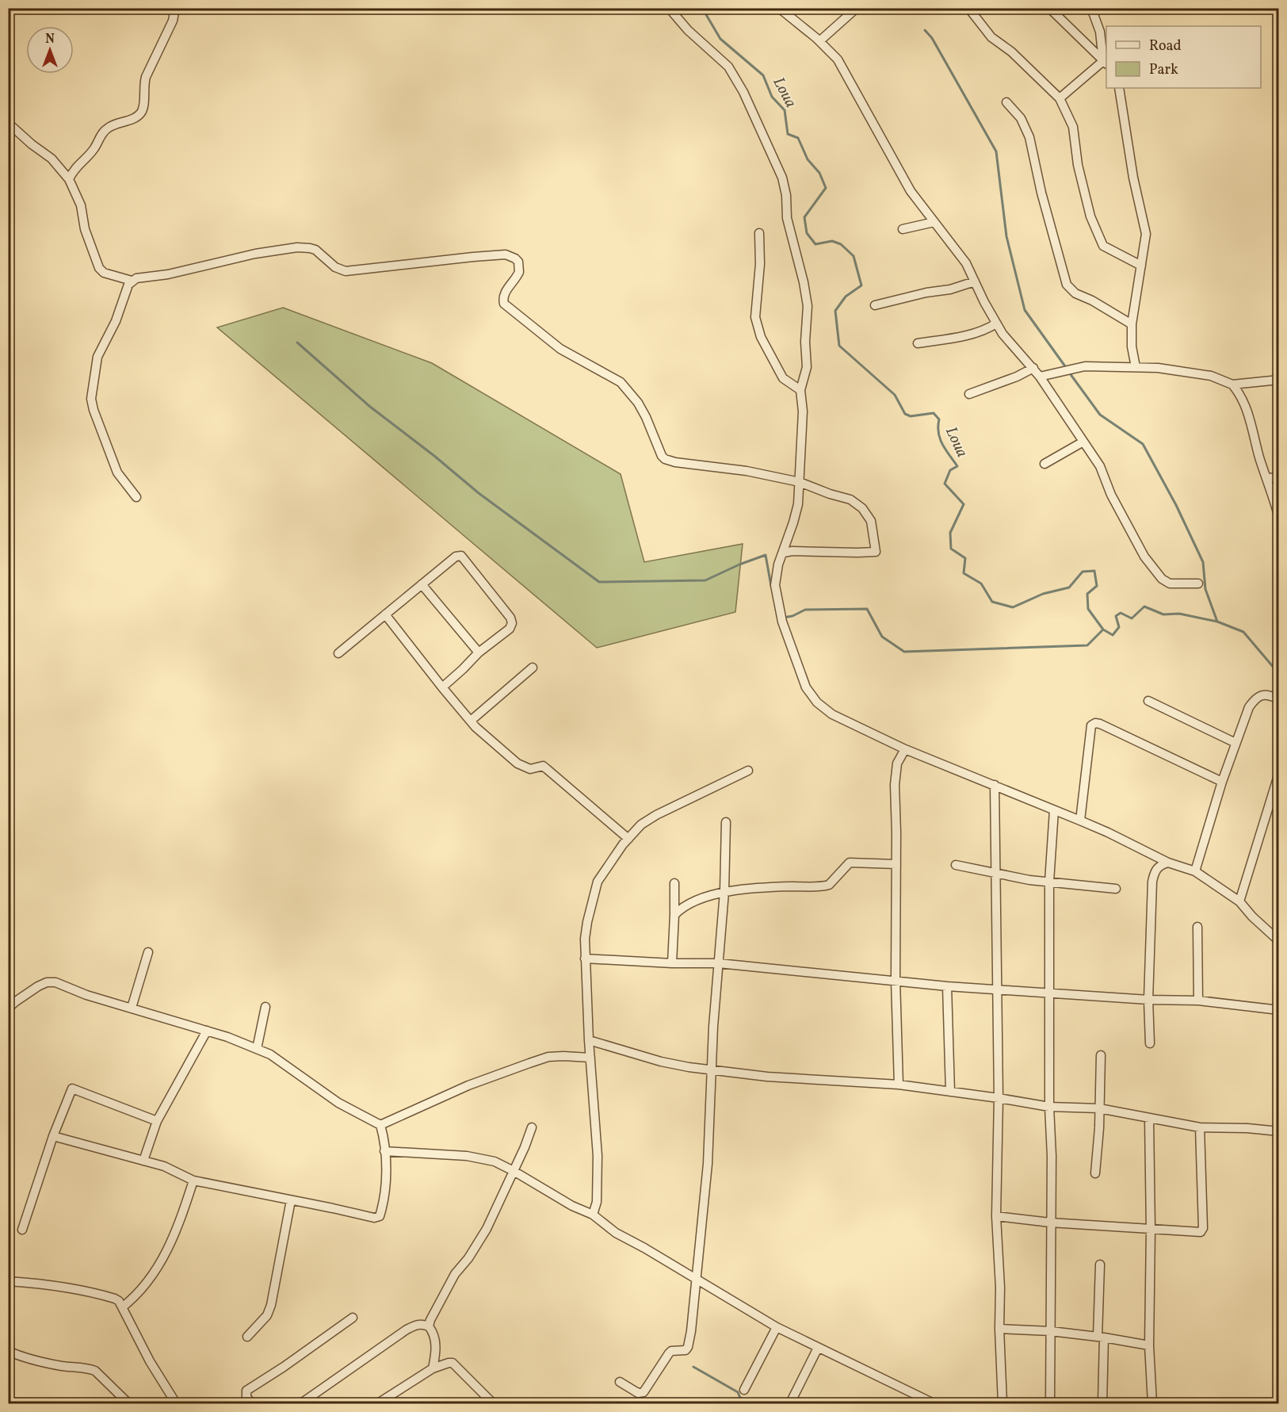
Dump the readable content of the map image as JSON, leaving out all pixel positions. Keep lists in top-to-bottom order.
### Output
{
  "water": ["Loua"],
  "legend": ["Road", "Park"],
  "north": "top"
}
